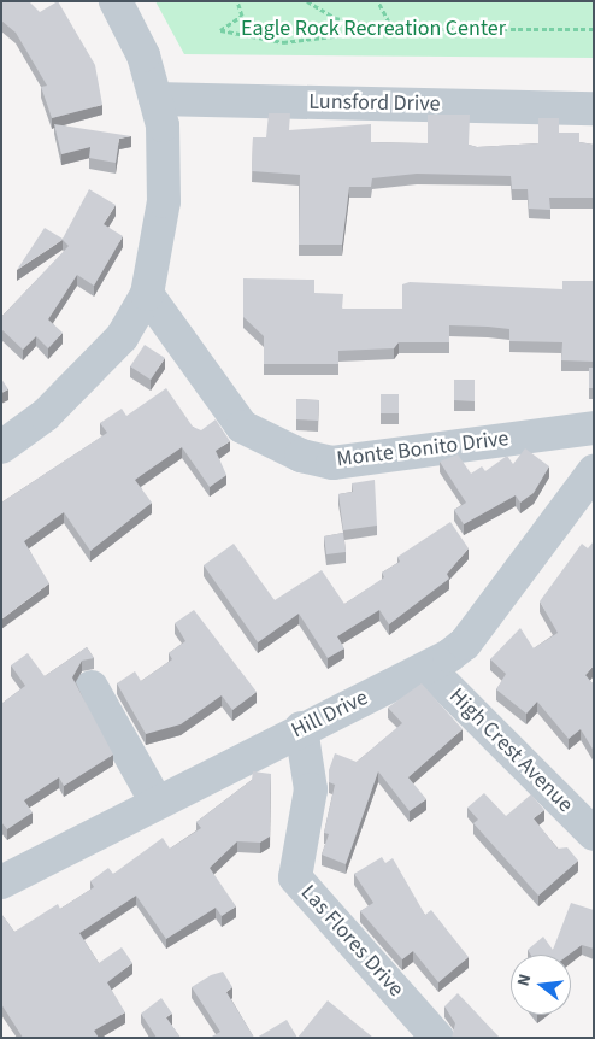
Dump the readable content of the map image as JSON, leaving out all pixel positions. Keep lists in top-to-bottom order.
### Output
{
  "streets": {
    "street": [
      "Lunsford Drive",
      "Monte Bonito Drive",
      "Hill Drive",
      "High Crest Avenue",
      "Las Flores Drive"
    ]
  },
  "crossings": [
    ["Hill Drive", "High Crest Avenue"],
    ["Hill Drive", "Las Flores Drive"]
  ],
  "parks": ["Eagle Rock Recreation Center"],
  "north": "left"
}
